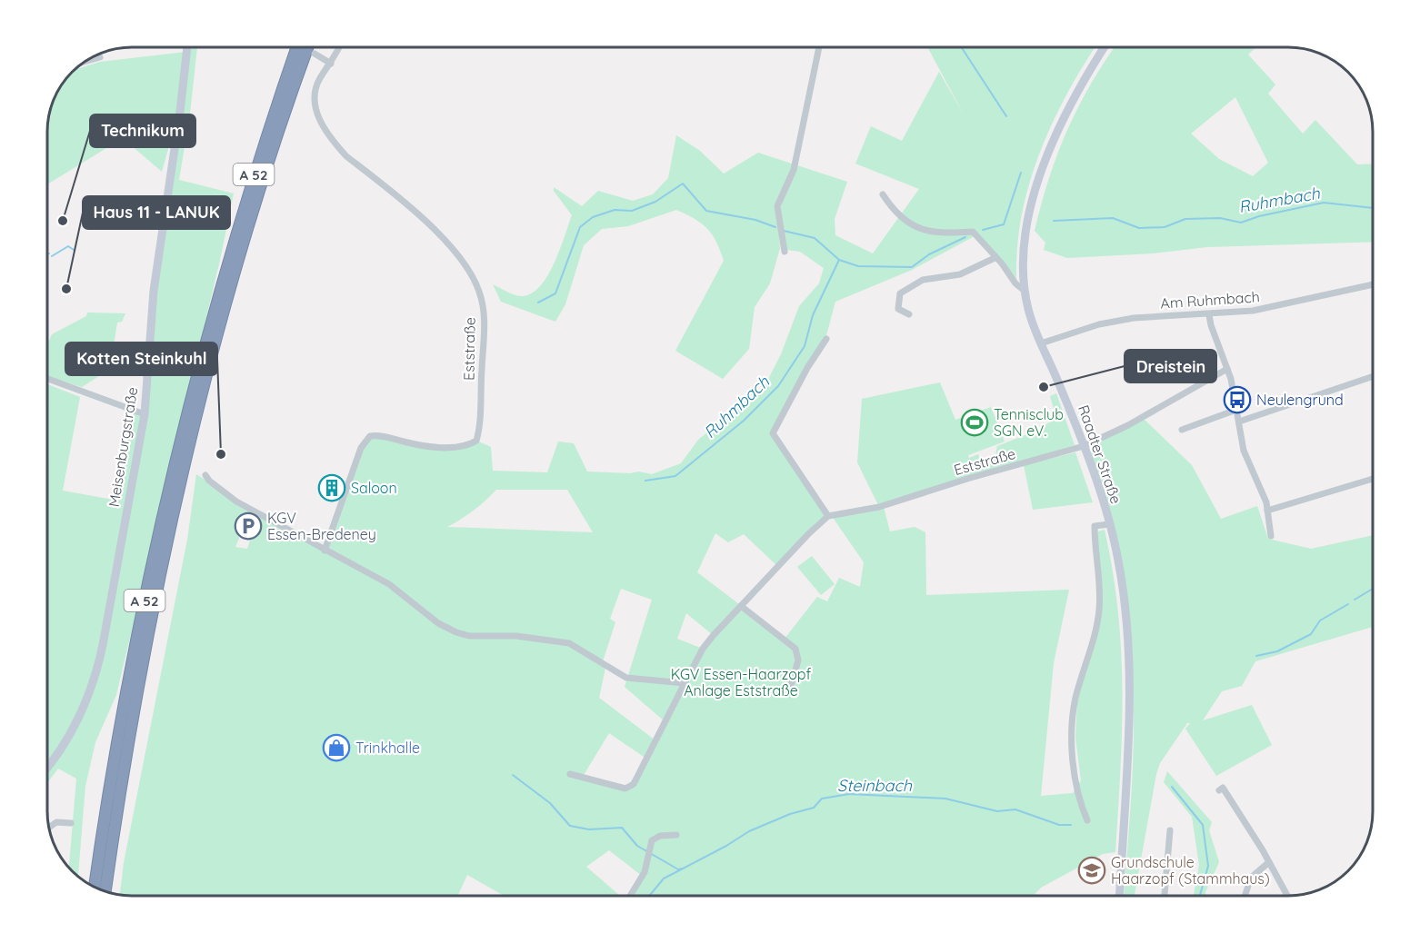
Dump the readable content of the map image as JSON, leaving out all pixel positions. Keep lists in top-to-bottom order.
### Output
{
  "streets": {
    "highway": ["A 52"],
    "main road": ["Meisenburgstraße", "Raadter Straße"],
    "street": ["Am Ruhmbach", "Eststraße"]
  },
  "crossings": [
    ["Am Ruhmbach", "Raadter Straße"],
    ["Eststraße", "Raadter Straße"]
  ],
  "water": ["Ruhmbach", "Steinbach"],
  "parks": ["KGV Essen-Haarzopf Anlage Eststraße"],
  "places": {
    "other": [
      "Technikum",
      "Haus 11 - LANUK",
      "Dreistein",
      "Kotten Steinkuhl"
    ],
    "bus stop": ["Neulengrund"],
    "sports": ["Tennisclub SGN eV."],
    "building": ["Saloon"],
    "parking": ["KGV Essen-Bredeney"],
    "shop": ["Trinkhalle"],
    "school or university": ["Grundschule Haarzopf (Stammhaus)"]
  }
}
